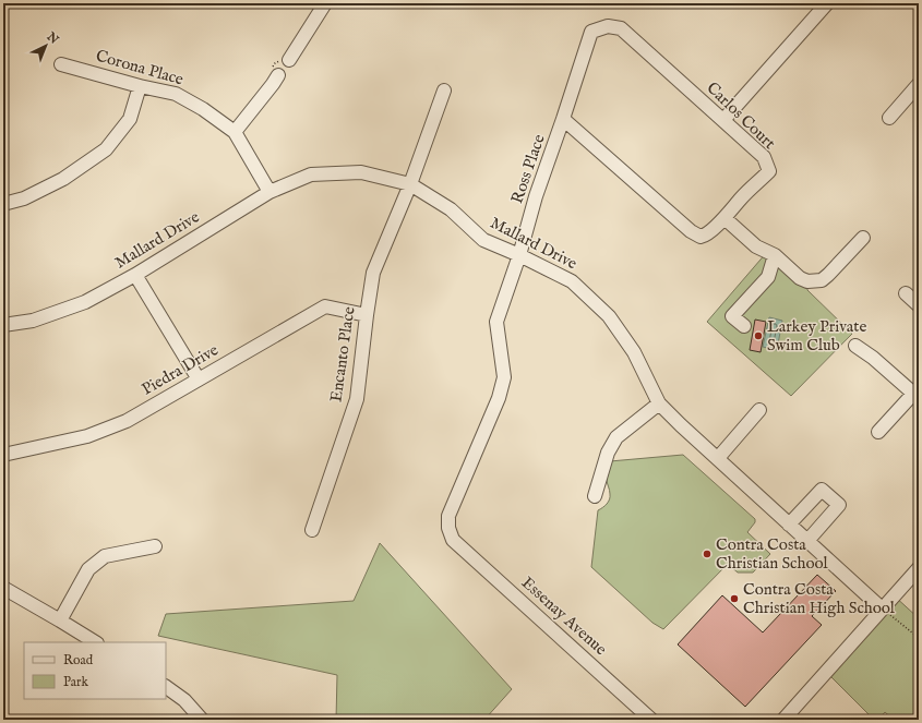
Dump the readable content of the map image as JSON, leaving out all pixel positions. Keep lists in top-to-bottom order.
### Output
{
  "streets": {
    "street": [
      "Corona Place",
      "Carlos Court",
      "Ross Place",
      "Mallard Drive",
      "Encanto Place",
      "Piedra Drive",
      "Essenay Avenue"
    ]
  },
  "crossings": [
    ["Corona Place", "Mallard Drive"],
    ["Carlos Court", "Ross Place"],
    ["Ross Place", "Mallard Drive"],
    ["Ross Place", "Essenay Avenue"],
    ["Mallard Drive", "Encanto Place"],
    ["Encanto Place", "Piedra Drive"]
  ],
  "places": ["Larkey Private Swim Club", "Contra Costa Christian School", "Contra Costa Christian High School"],
  "legend": ["Road", "Park"],
  "north": "top right"
}
